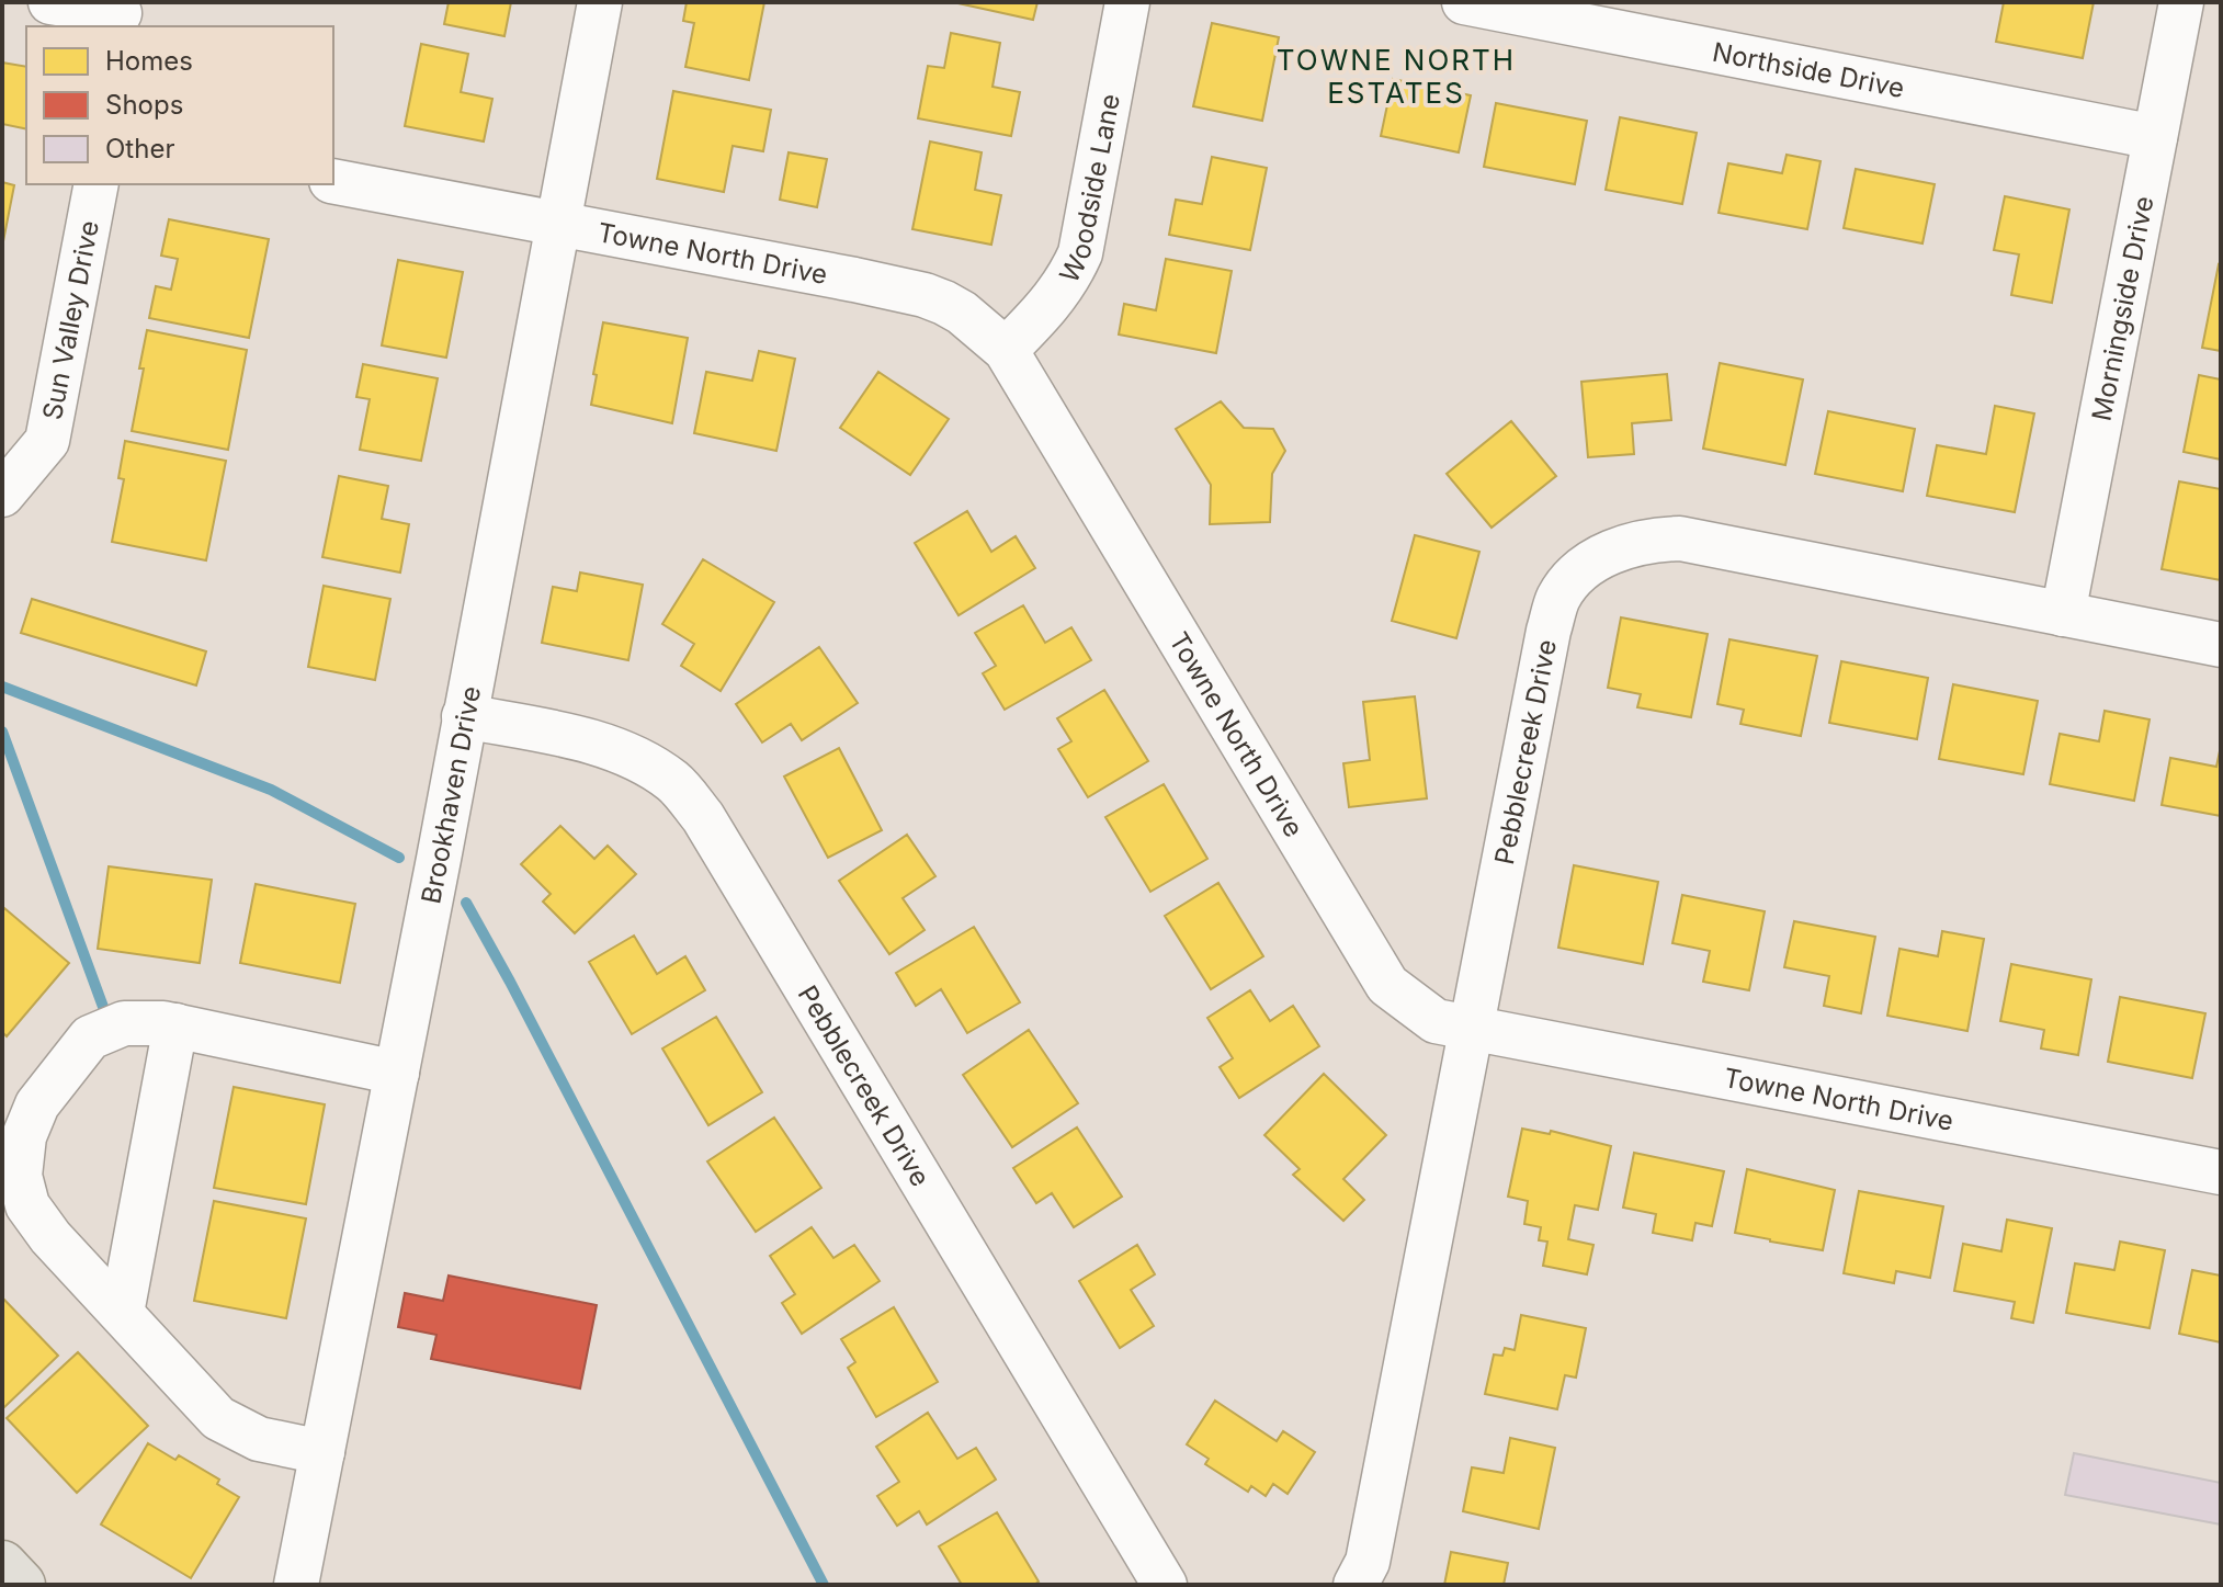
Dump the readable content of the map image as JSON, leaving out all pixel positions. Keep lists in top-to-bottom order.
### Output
{
  "streets": {
    "street": [
      "Northside Drive",
      "Woodside Lane",
      "Towne North Drive",
      "Morningside Drive",
      "Sun Valley Drive",
      "Pebblecreek Drive",
      "Brookhaven Drive"
    ]
  },
  "crossings": [
    ["Northside Drive", "Morningside Drive"],
    ["Woodside Lane", "Towne North Drive"],
    ["Towne North Drive", "Pebblecreek Drive"],
    ["Towne North Drive", "Brookhaven Drive"],
    ["Morningside Drive", "Pebblecreek Drive"],
    ["Pebblecreek Drive", "Brookhaven Drive"]
  ],
  "districts": ["TOWNE NORTH ESTATES"],
  "legend": ["Homes", "Shops", "Other"]
}
